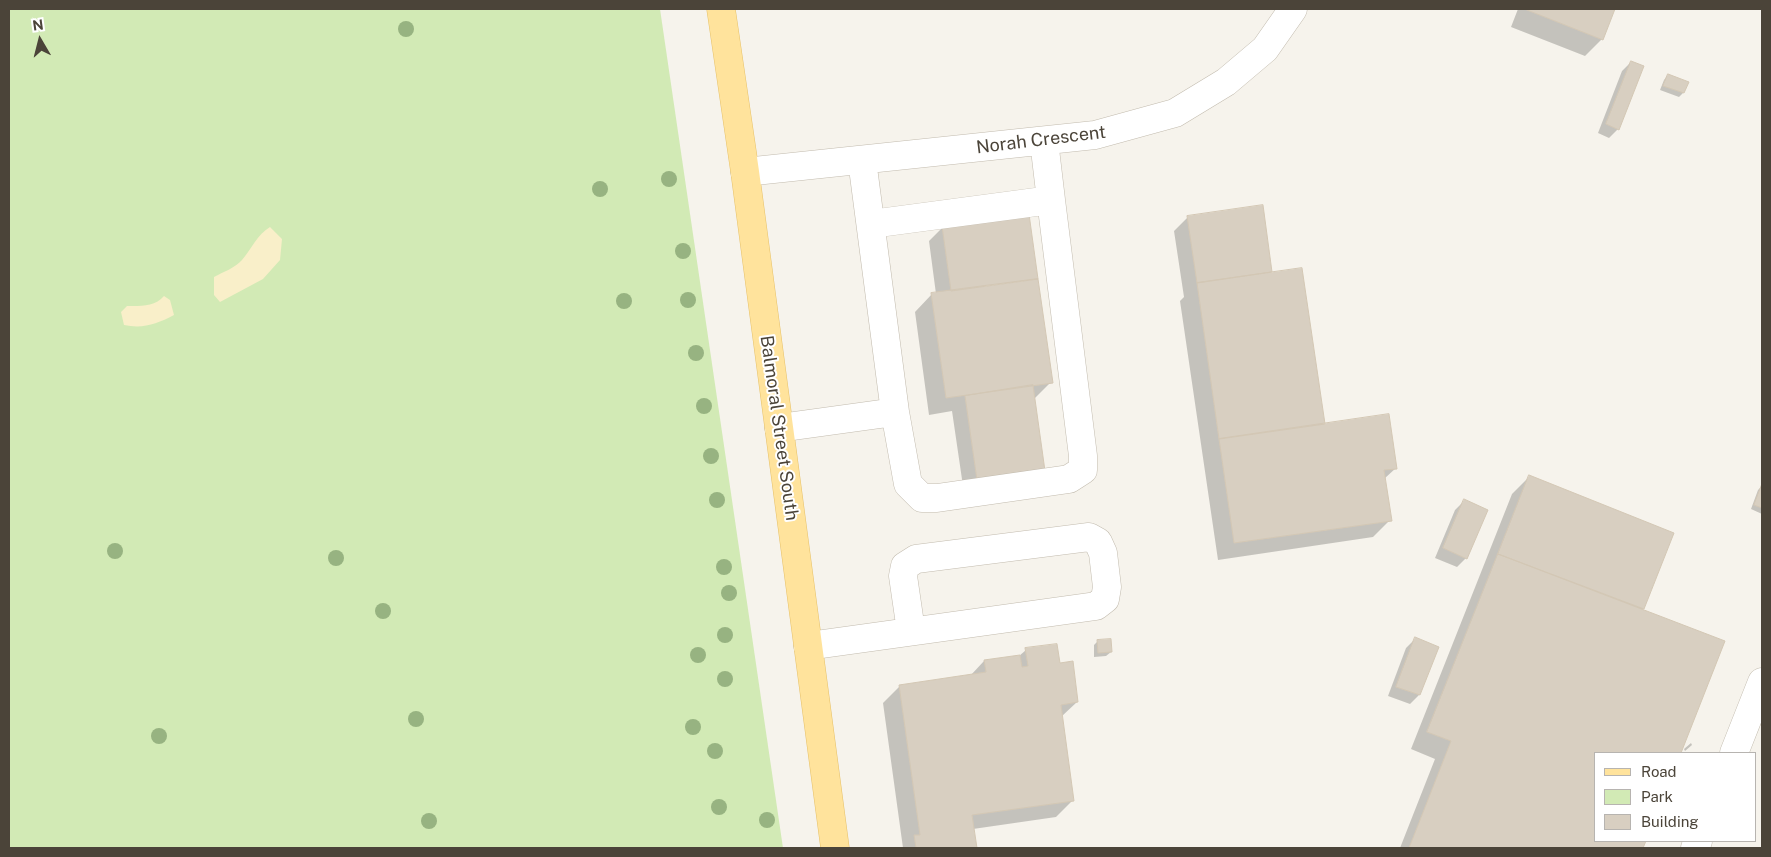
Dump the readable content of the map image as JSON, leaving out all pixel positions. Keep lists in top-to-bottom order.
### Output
{
  "streets": {
    "main road": ["Balmoral Street South"],
    "street": ["Norah Crescent"]
  },
  "crossings": [
    ["Norah Crescent", "Balmoral Street South"]
  ],
  "legend": ["Road", "Park", "Building"],
  "north": "top"
}
